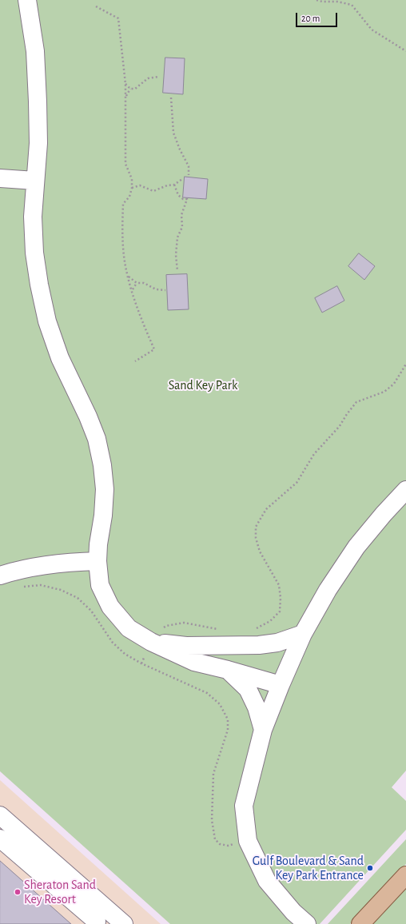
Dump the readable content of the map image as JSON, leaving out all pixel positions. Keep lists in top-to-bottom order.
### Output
{
  "parks": ["Sand Key Park"],
  "places": ["Gulf Boulevard & Sand Key Park Entrance", "Sheraton Sand Key Resort"],
  "scale_bar": "20 m"
}
